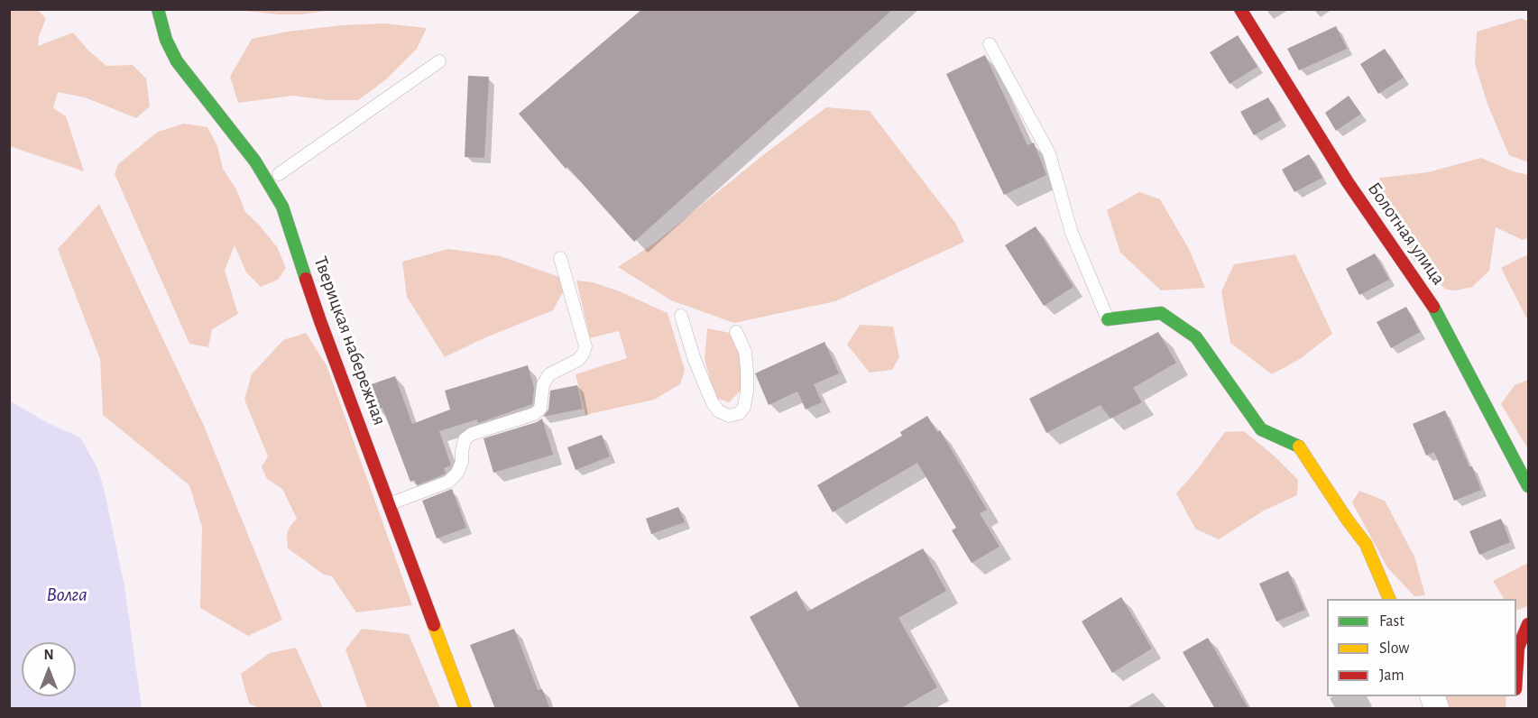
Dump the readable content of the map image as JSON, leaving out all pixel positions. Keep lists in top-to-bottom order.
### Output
{
  "streets": {
    "street": ["Болотная улица", "Тверицкая набережная"]
  },
  "water": ["Волга"],
  "legend": ["Fast", "Slow", "Jam"],
  "north": "top"
}
